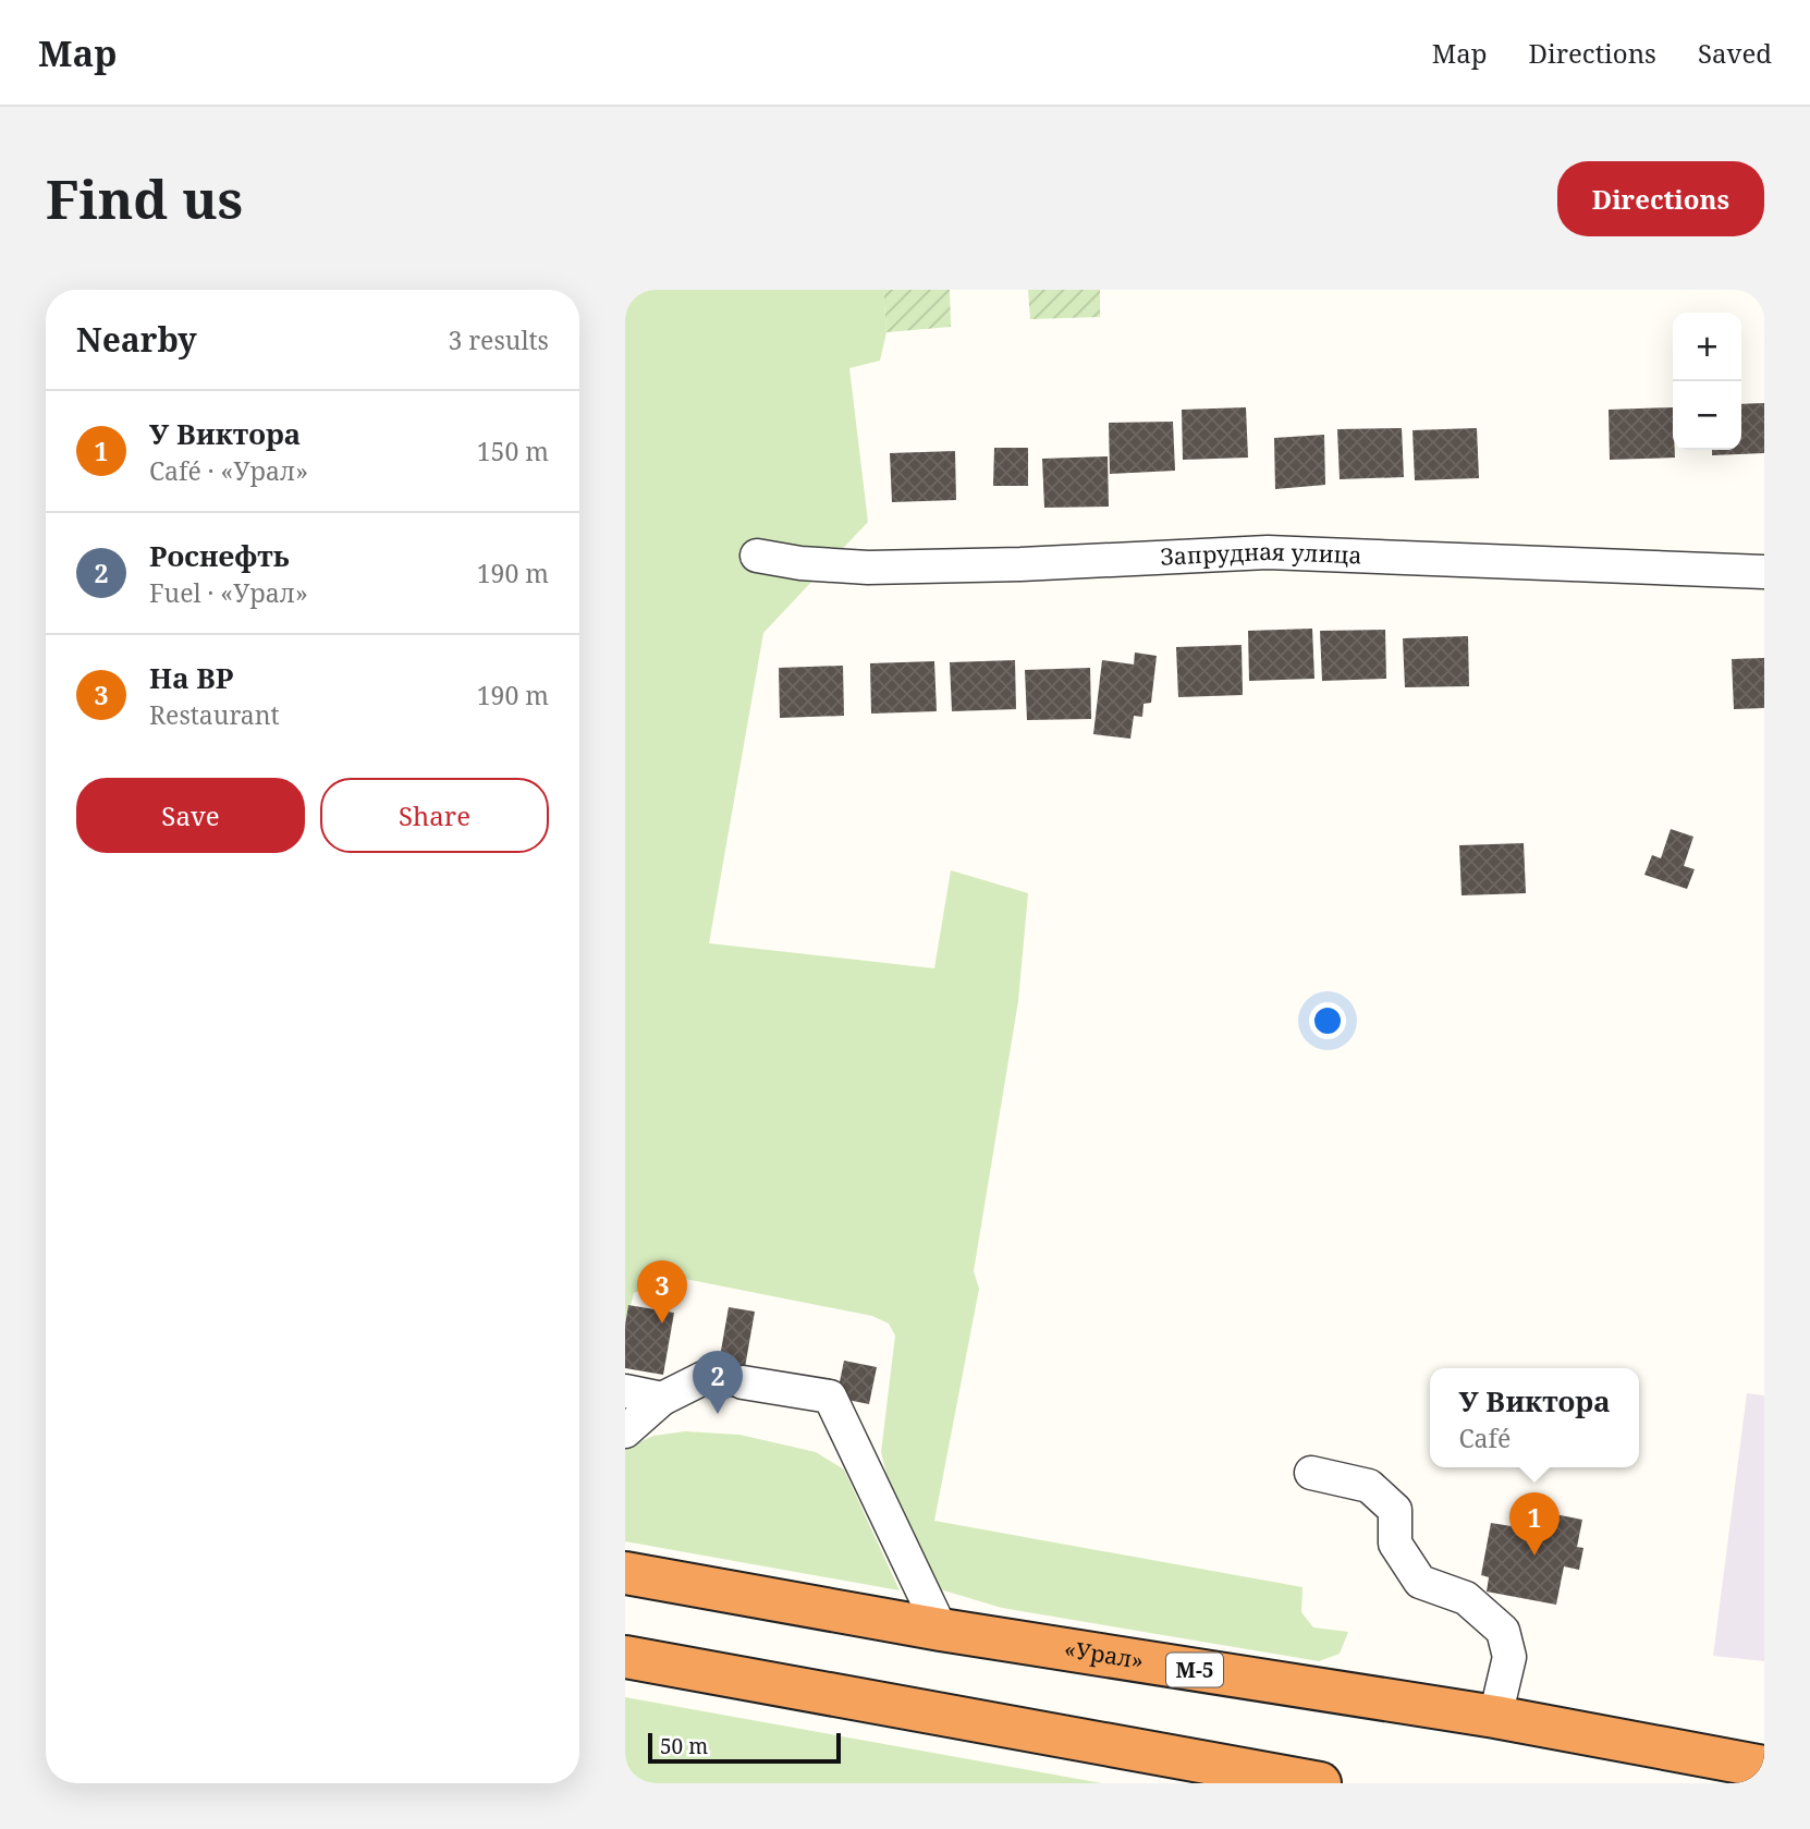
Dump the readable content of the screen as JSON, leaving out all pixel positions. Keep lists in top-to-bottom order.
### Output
{
  "streets": {
    "highway": ["«Урал»", "М-5"],
    "street": ["Запрудная улица"]
  },
  "scale_bar": "50 m",
  "page": {
    "header": "Map",
    "nav": ["Map", "Directions", "Saved"],
    "buttons": [
      "Directions",
      ["Save", "Share"]
    ],
    "title": "Find us",
    "heading": ["Nearby", "3 results"],
    "map_buttons": ["+", "−"],
    "list": [
      {
        "mark": "1",
        "name": "У Виктора",
        "note": "Café · «Урал»",
        "value": "150 m"
      },
      {
        "mark": "2",
        "name": "Роснефть",
        "note": "Fuel · «Урал»",
        "value": "190 m"
      },
      {
        "mark": "3",
        "name": "На BP",
        "note": "Restaurant",
        "value": "190 m"
      }
    ],
    "pins": ["3", "2", "1"],
    "popup": ["У Виктора", "Café"],
    "scale": "50 m"
  }
}
